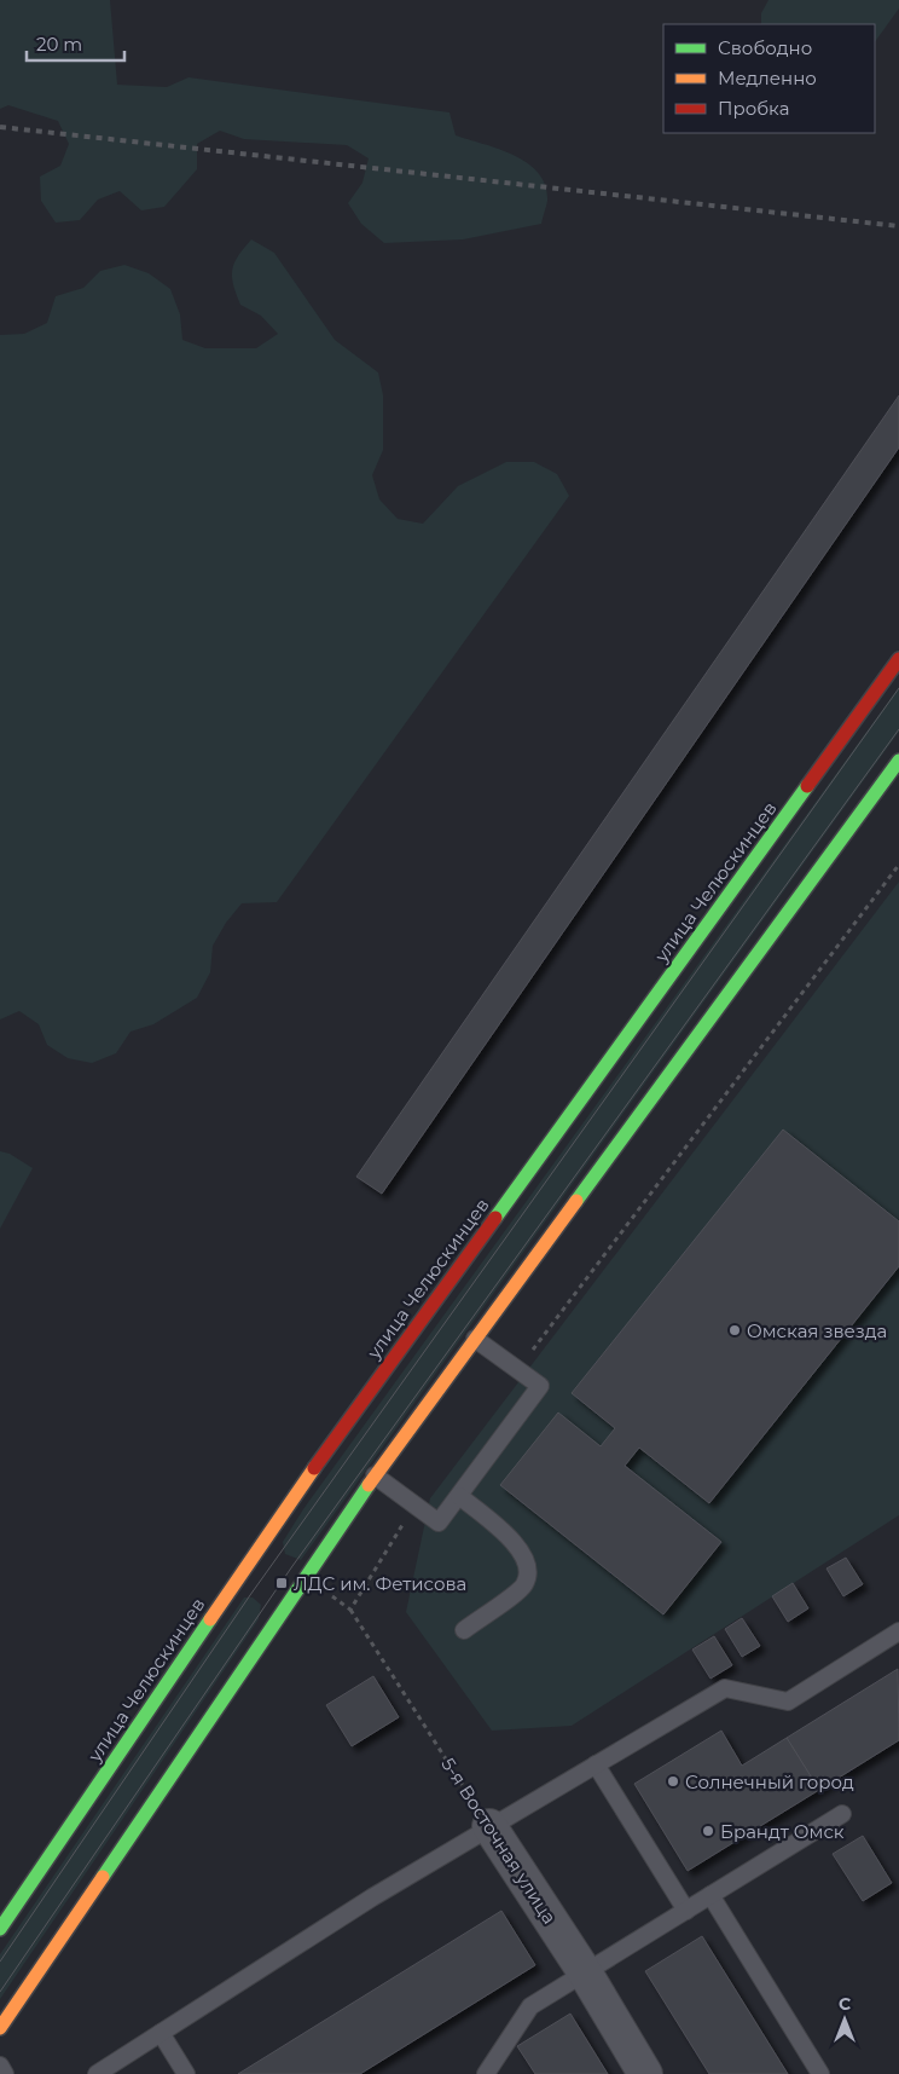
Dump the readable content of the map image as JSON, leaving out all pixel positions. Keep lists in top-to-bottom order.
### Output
{
  "streets": {
    "main road": ["улица Челюскинцев"],
    "street": ["5-я Восточная улица"]
  },
  "places": {
    "other": ["Омская звезда", "Солнечный город", "Брандт Омск"],
    "transit": ["ЛДС им. Фетисова"]
  },
  "legend": ["Свободно", "Медленно", "Пробка"],
  "scale_bar": "20 m",
  "north": "top"
}
